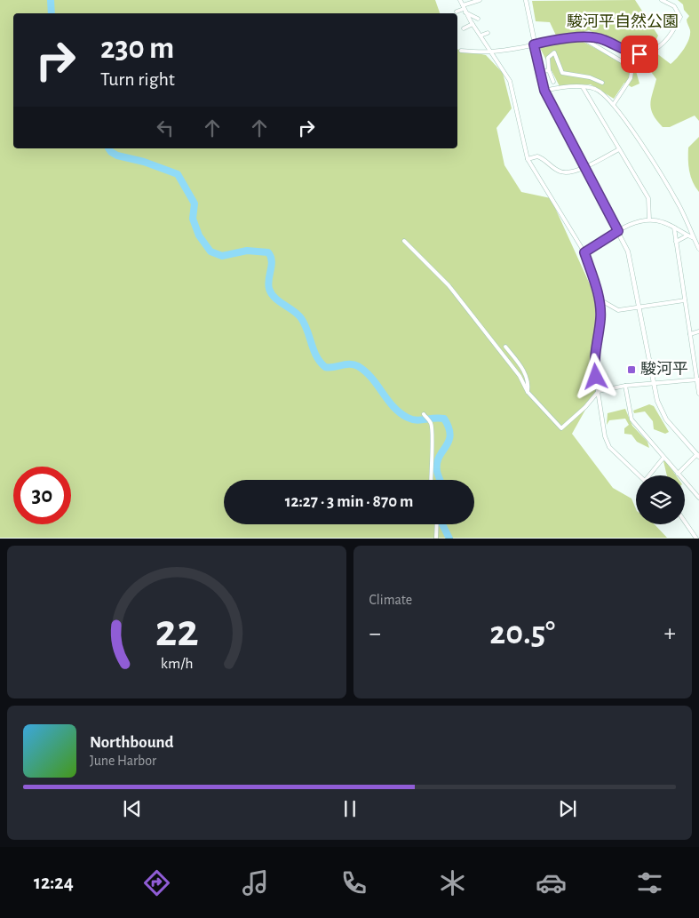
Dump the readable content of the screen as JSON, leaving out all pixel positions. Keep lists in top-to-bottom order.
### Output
{
  "parks": ["駿河平自然公園"],
  "places": {
    "transit": ["駿河平"]
  },
  "page": {
    "turn": ["230 m", "Turn right"],
    "limit": "30",
    "trip": "12:27 · 3 min · 870 m",
    "tile": "Climate",
    "heat": ["−", "20.5°", "+"],
    "song": ["Northbound", "June Harbor"],
    "tabs": "12:24",
    "gauge": ["22", "km/h"]
  }
}
